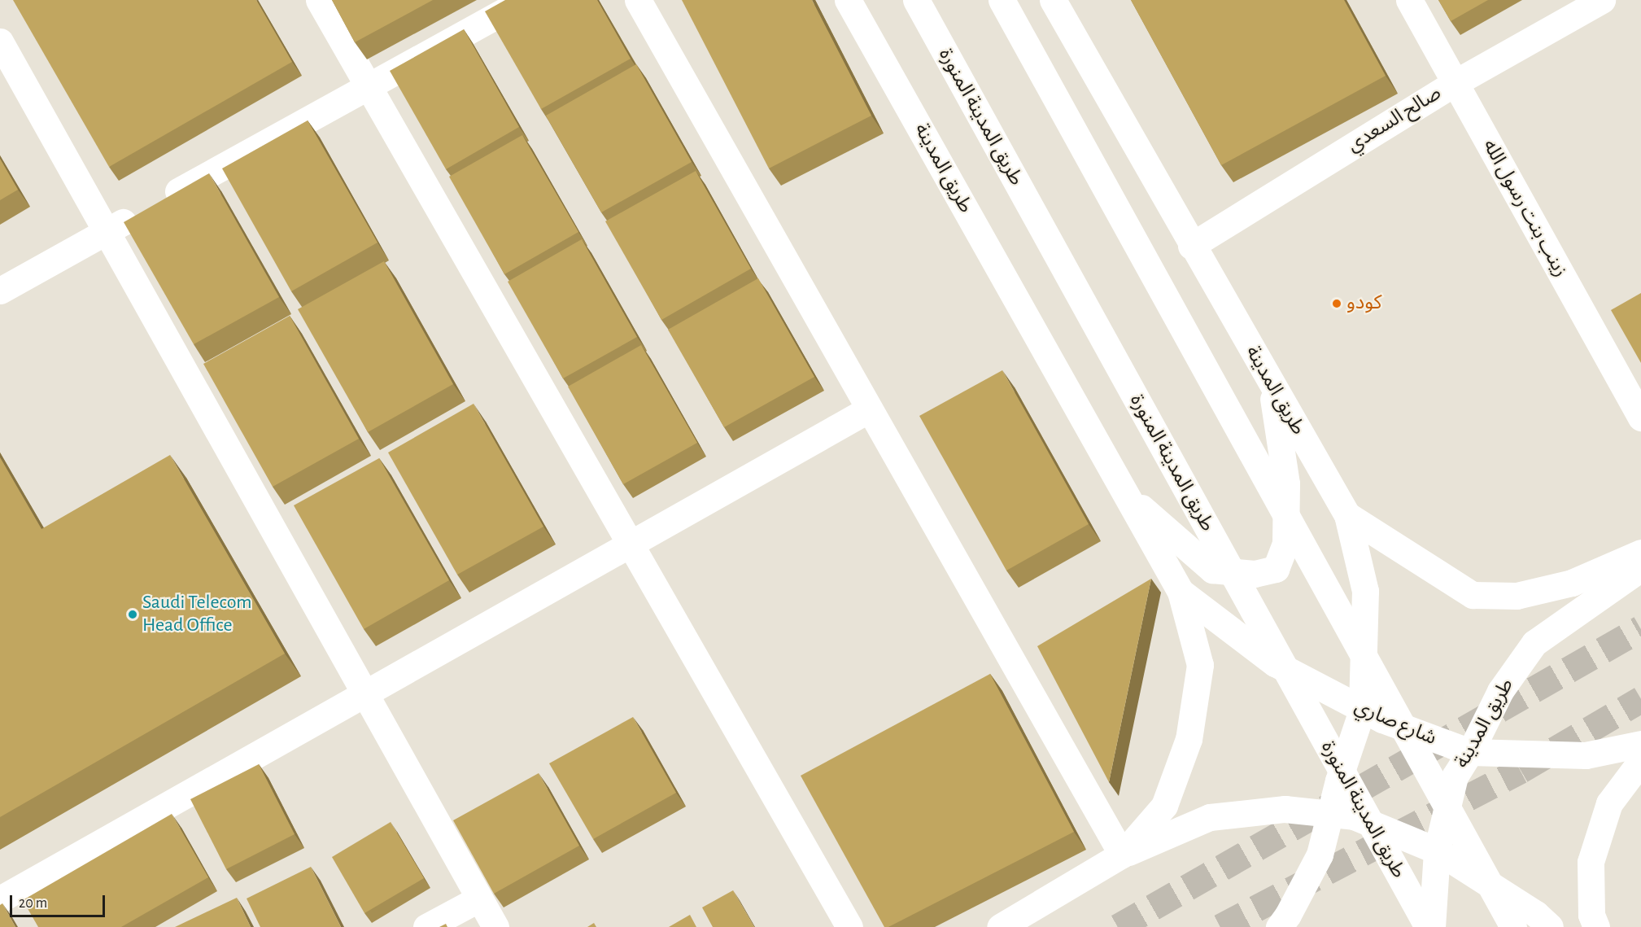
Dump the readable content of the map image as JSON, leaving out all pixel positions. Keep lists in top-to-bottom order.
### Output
{
  "streets": {
    "main road": [
      "طريق المدينة المنورة",
      "صالح السعدي",
      "طريق المدينة",
      "زينب بنت رسول الله",
      "شارع صاري"
    ]
  },
  "crossings": [
    ["طريق المدينة المنورة", "طريق المدينة"],
    ["صالح السعدي", "طريق المدينة"],
    ["صالح السعدي", "زينب بنت رسول الله"],
    ["طريق المدينة", "شارع صاري"]
  ],
  "places": ["كودو", "Saudi Telecom Head Office"],
  "scale_bar": "20 m"
}
